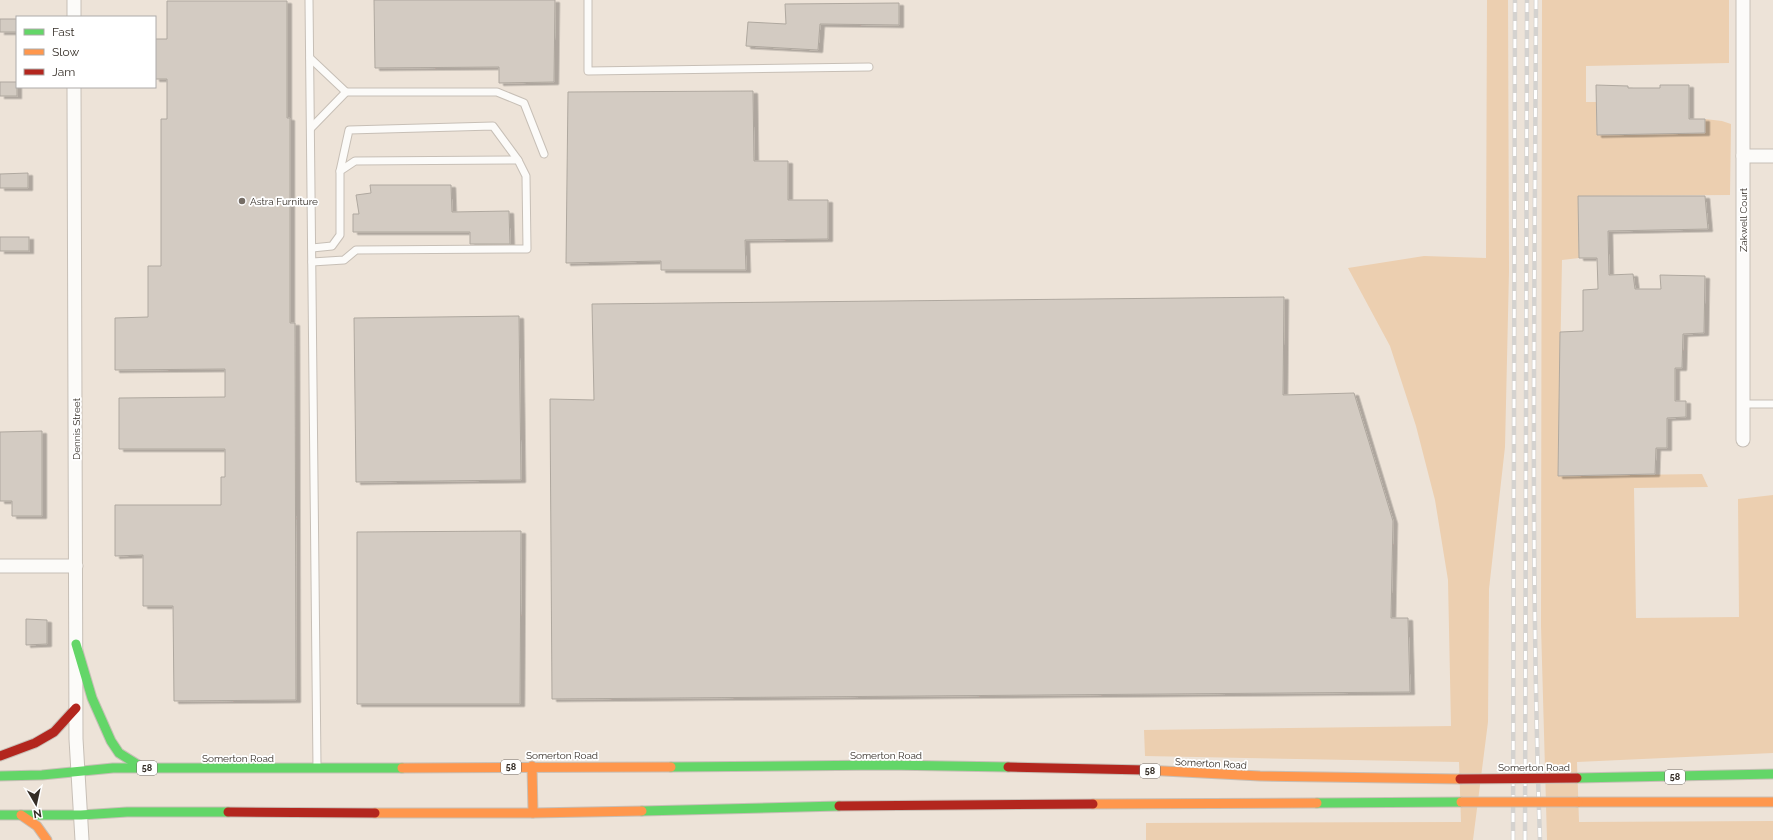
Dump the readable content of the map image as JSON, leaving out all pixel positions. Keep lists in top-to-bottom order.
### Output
{
  "streets": {
    "main road": ["Somerton Road", "58"],
    "street": ["Zakwell Court", "Dennis Street"]
  },
  "crossings": [
    ["Dennis Street", "Somerton Road"]
  ],
  "places": ["Astra Furniture"],
  "legend": ["Fast", "Slow", "Jam"],
  "north": "bottom"
}
